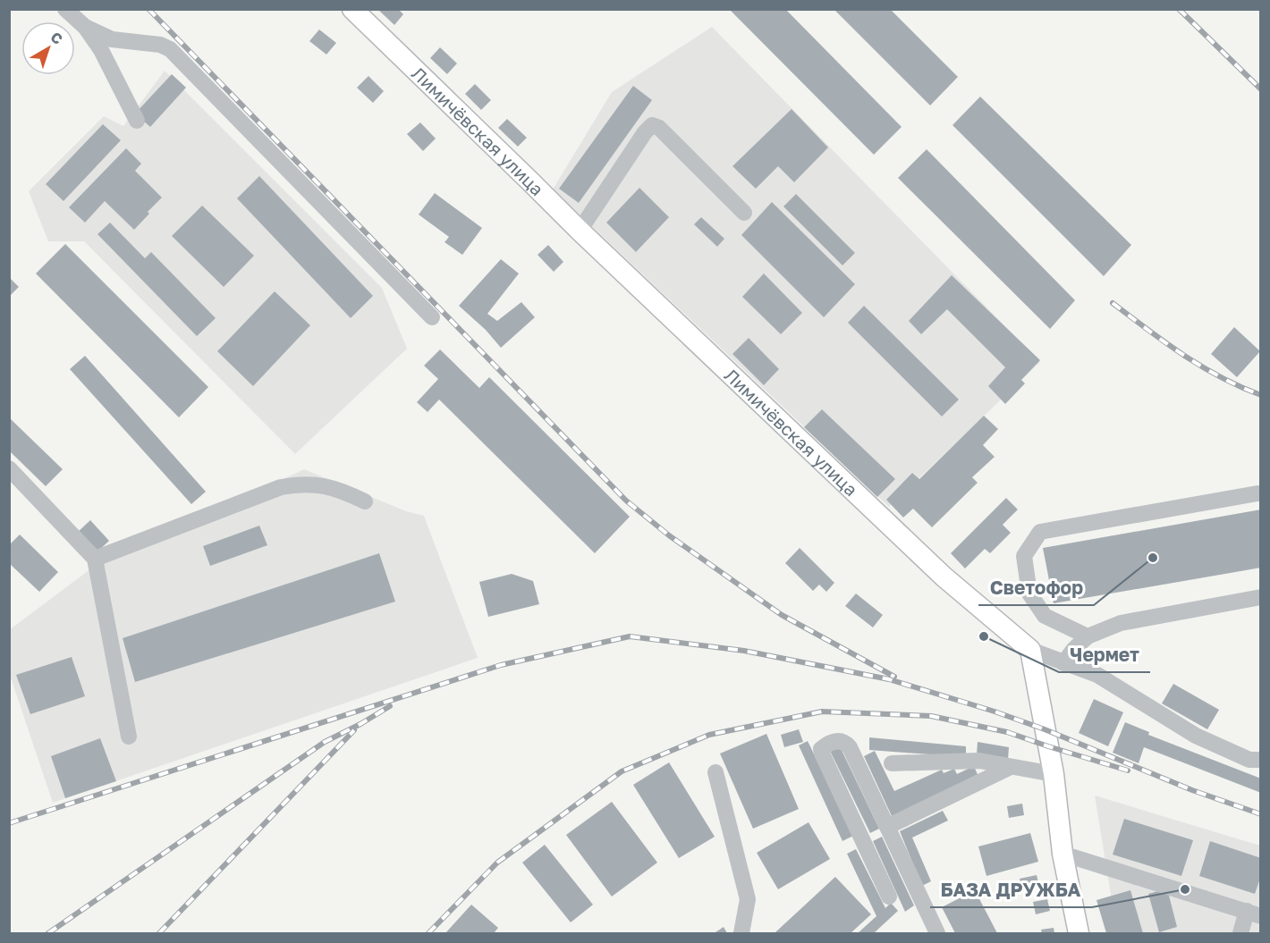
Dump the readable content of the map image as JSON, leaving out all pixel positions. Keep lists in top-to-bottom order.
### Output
{
  "streets": {
    "main road": ["Лимичёвская улица"]
  },
  "places": ["Светофор", "Чермет", "БАЗА ДРУЖБА"],
  "north": "top right"
}
